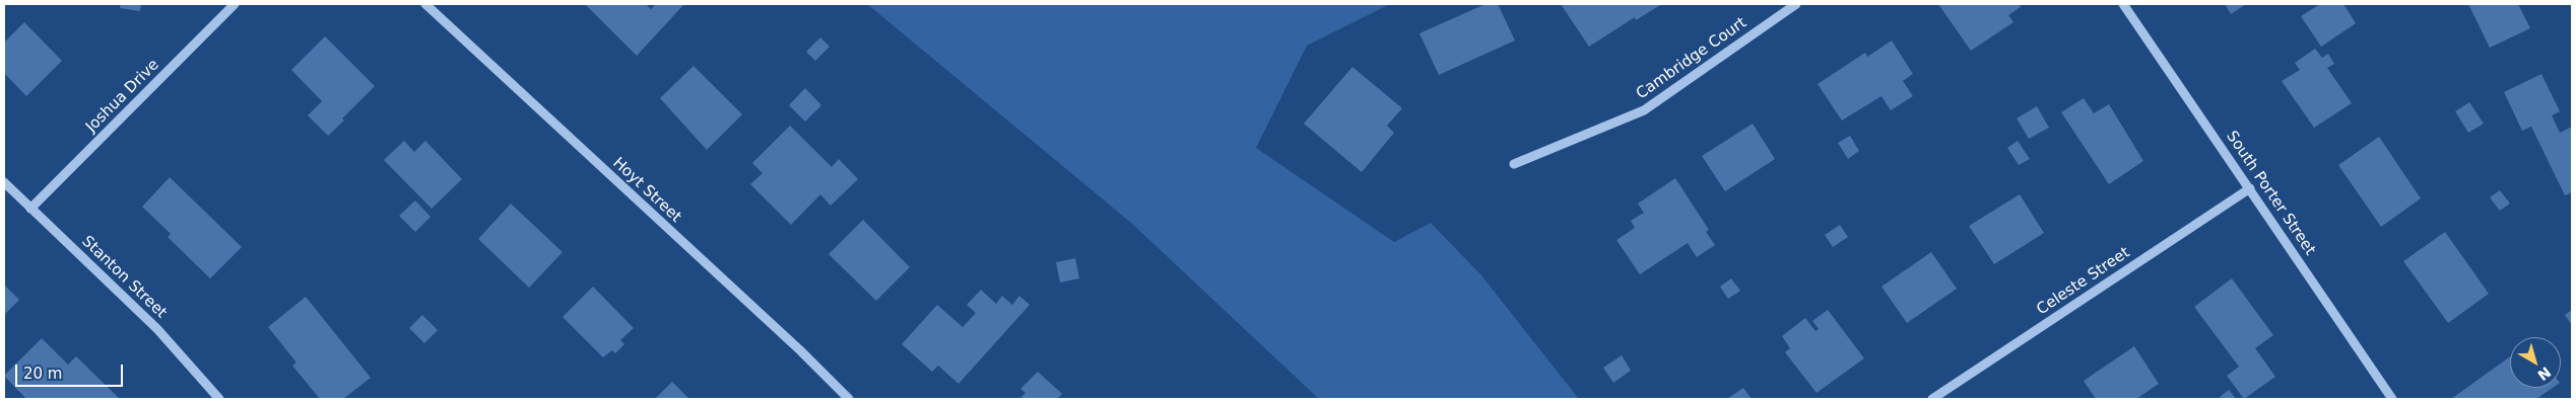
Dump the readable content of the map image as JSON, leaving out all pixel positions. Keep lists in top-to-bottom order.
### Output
{
  "streets": {
    "street": [
      "Cambridge Court",
      "Joshua Drive",
      "Hoyt Street",
      "South Porter Street",
      "Stanton Street",
      "Celeste Street"
    ]
  },
  "crossings": [
    ["Joshua Drive", "Stanton Street"],
    ["South Porter Street", "Celeste Street"]
  ],
  "scale_bar": "20 m",
  "north": "bottom right"
}
